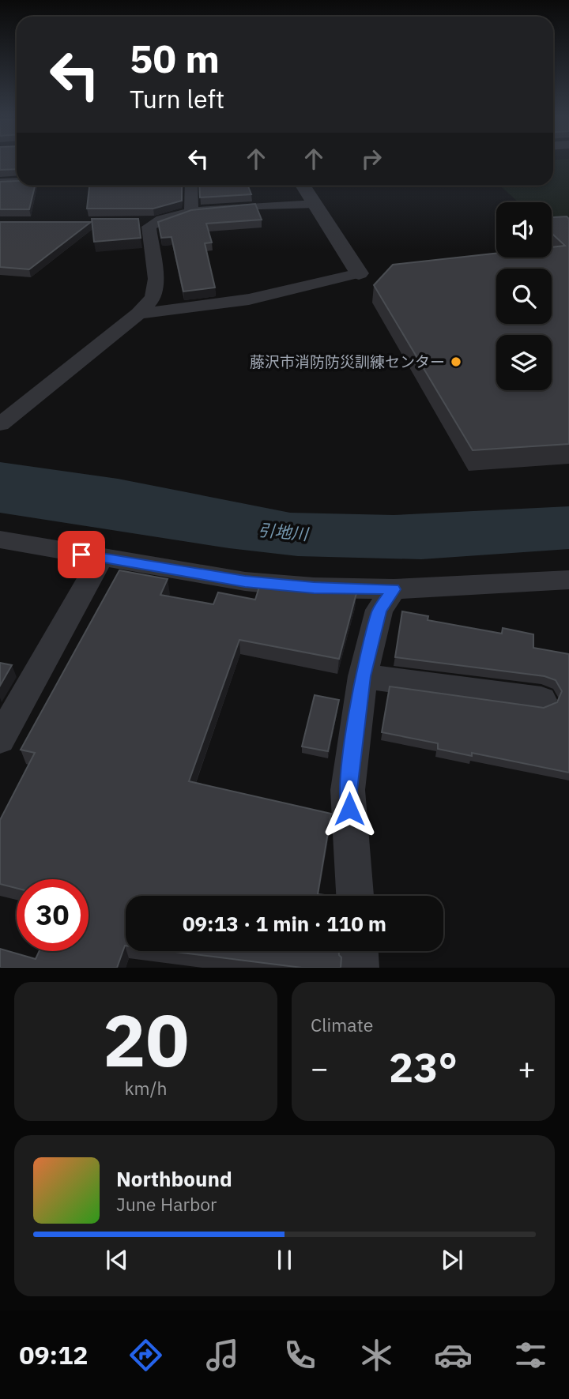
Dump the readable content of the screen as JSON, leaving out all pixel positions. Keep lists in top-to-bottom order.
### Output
{
  "water": ["引地川"],
  "places": ["藤沢市消防防災訓練センター"],
  "page": {
    "turn": ["50 m", "Turn left"],
    "limit": "30",
    "trip": "09:13 · 1 min · 110 m",
    "tile": [
      ["20", "km/h"],
      "Climate"
    ],
    "heat": ["−", "23°", "+"],
    "song": ["Northbound", "June Harbor"],
    "tabs": "09:12"
  }
}
